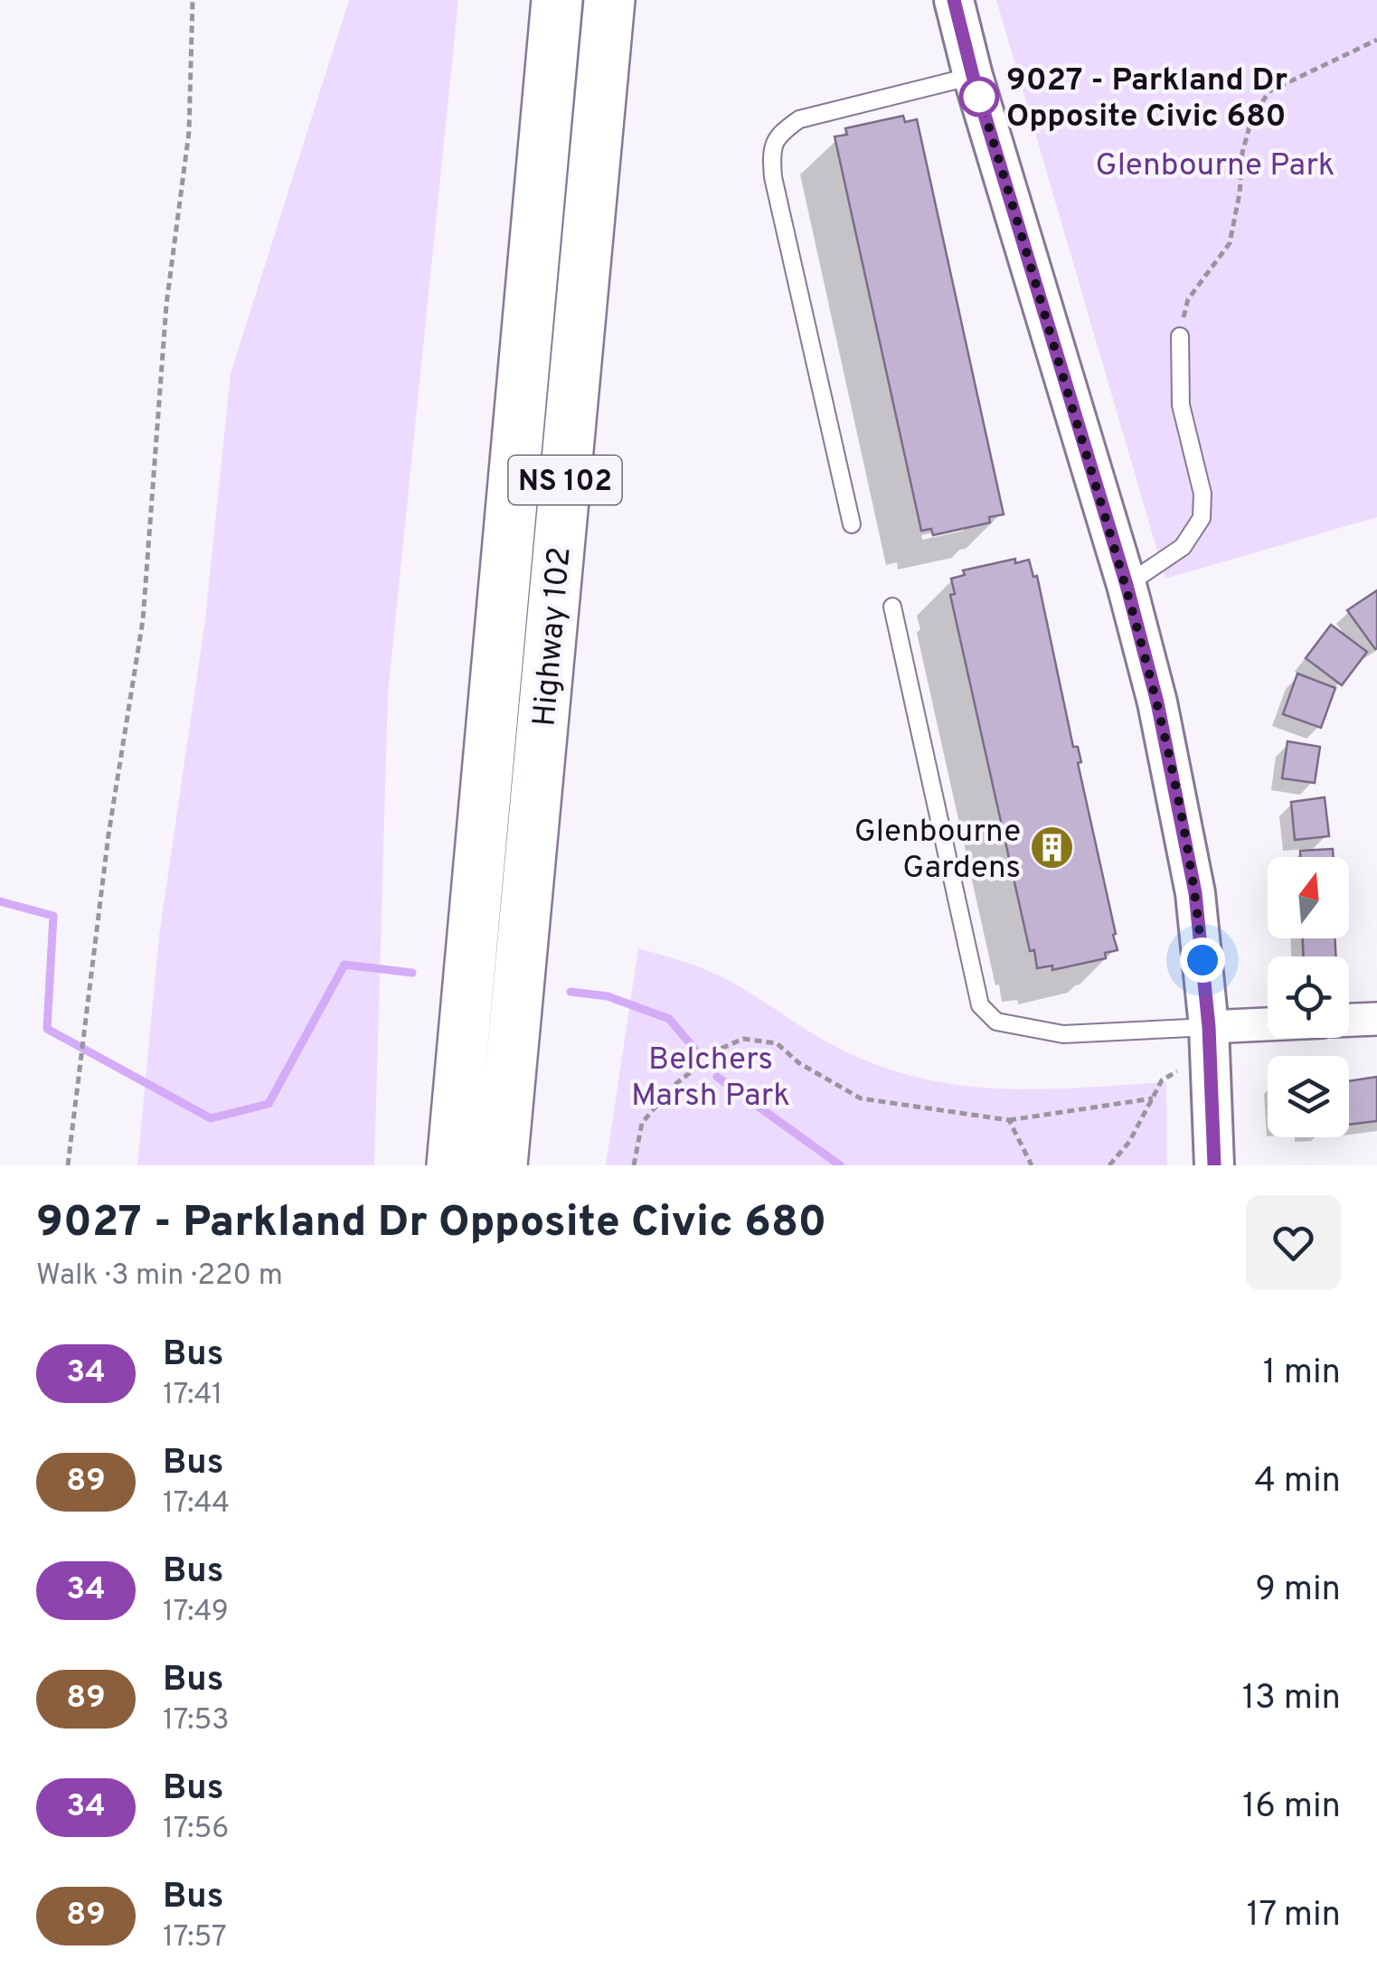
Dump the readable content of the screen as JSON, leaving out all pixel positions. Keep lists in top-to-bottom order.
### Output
{
  "streets": {
    "highway": ["NS 102", "Highway 102"]
  },
  "parks": ["Glenbourne Park", "Belchers Marsh Park"],
  "places": {
    "other": ["9027 - Parkland Dr Opposite Civic 680"],
    "building": ["Glenbourne Gardens"]
  },
  "lines": ["bus line 34"],
  "north": "top",
  "page": {
    "heading": ["9027 - Parkland Dr Opposite Civic 680", "Walk · 3 min · 220 m"],
    "list": [
      {
        "mark": "34",
        "name": "Bus",
        "note": "17:41",
        "value": "1 min"
      },
      {
        "mark": "89",
        "name": "Bus",
        "note": "17:44",
        "value": "4 min"
      },
      {
        "mark": "34",
        "name": "Bus",
        "note": "17:49",
        "value": "9 min"
      },
      {
        "mark": "89",
        "name": "Bus",
        "note": "17:53",
        "value": "13 min"
      },
      {
        "mark": "34",
        "name": "Bus",
        "note": "17:56",
        "value": "16 min"
      },
      {
        "mark": "89",
        "name": "Bus",
        "note": "17:57",
        "value": "17 min"
      }
    ]
  }
}
